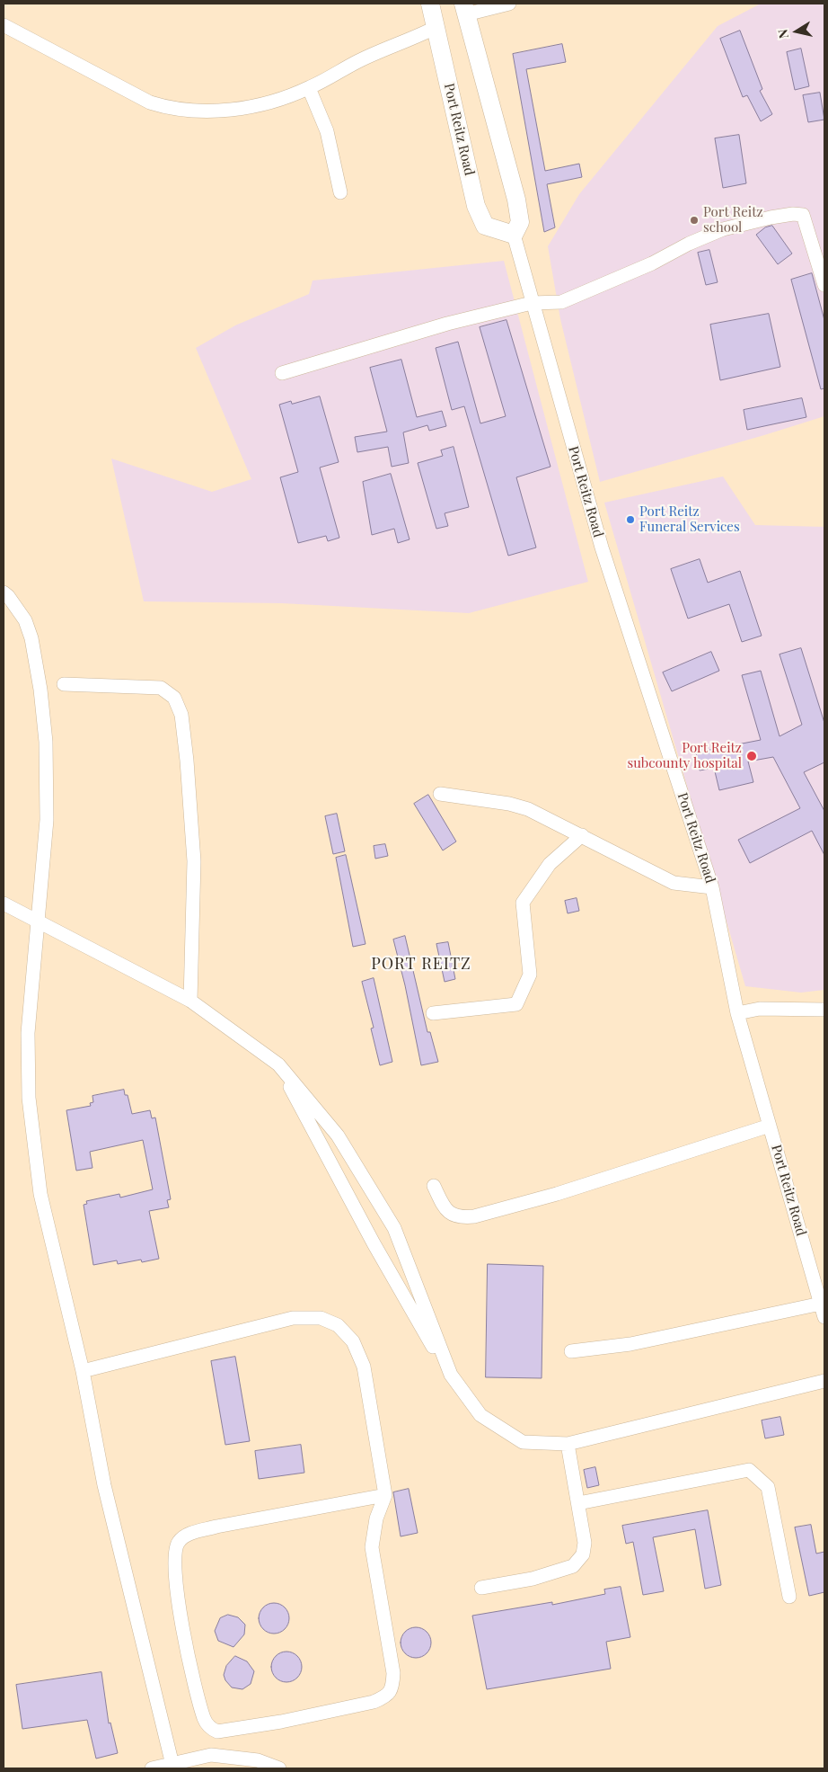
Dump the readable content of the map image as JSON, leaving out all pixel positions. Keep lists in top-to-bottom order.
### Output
{
  "streets": {
    "main road": ["Port Reitz Road"]
  },
  "districts": ["PORT REITZ"],
  "places": ["Port Reitz school", "Port Reitz Funeral Services", "Port Reitz subcounty hospital"],
  "north": "left"
}
